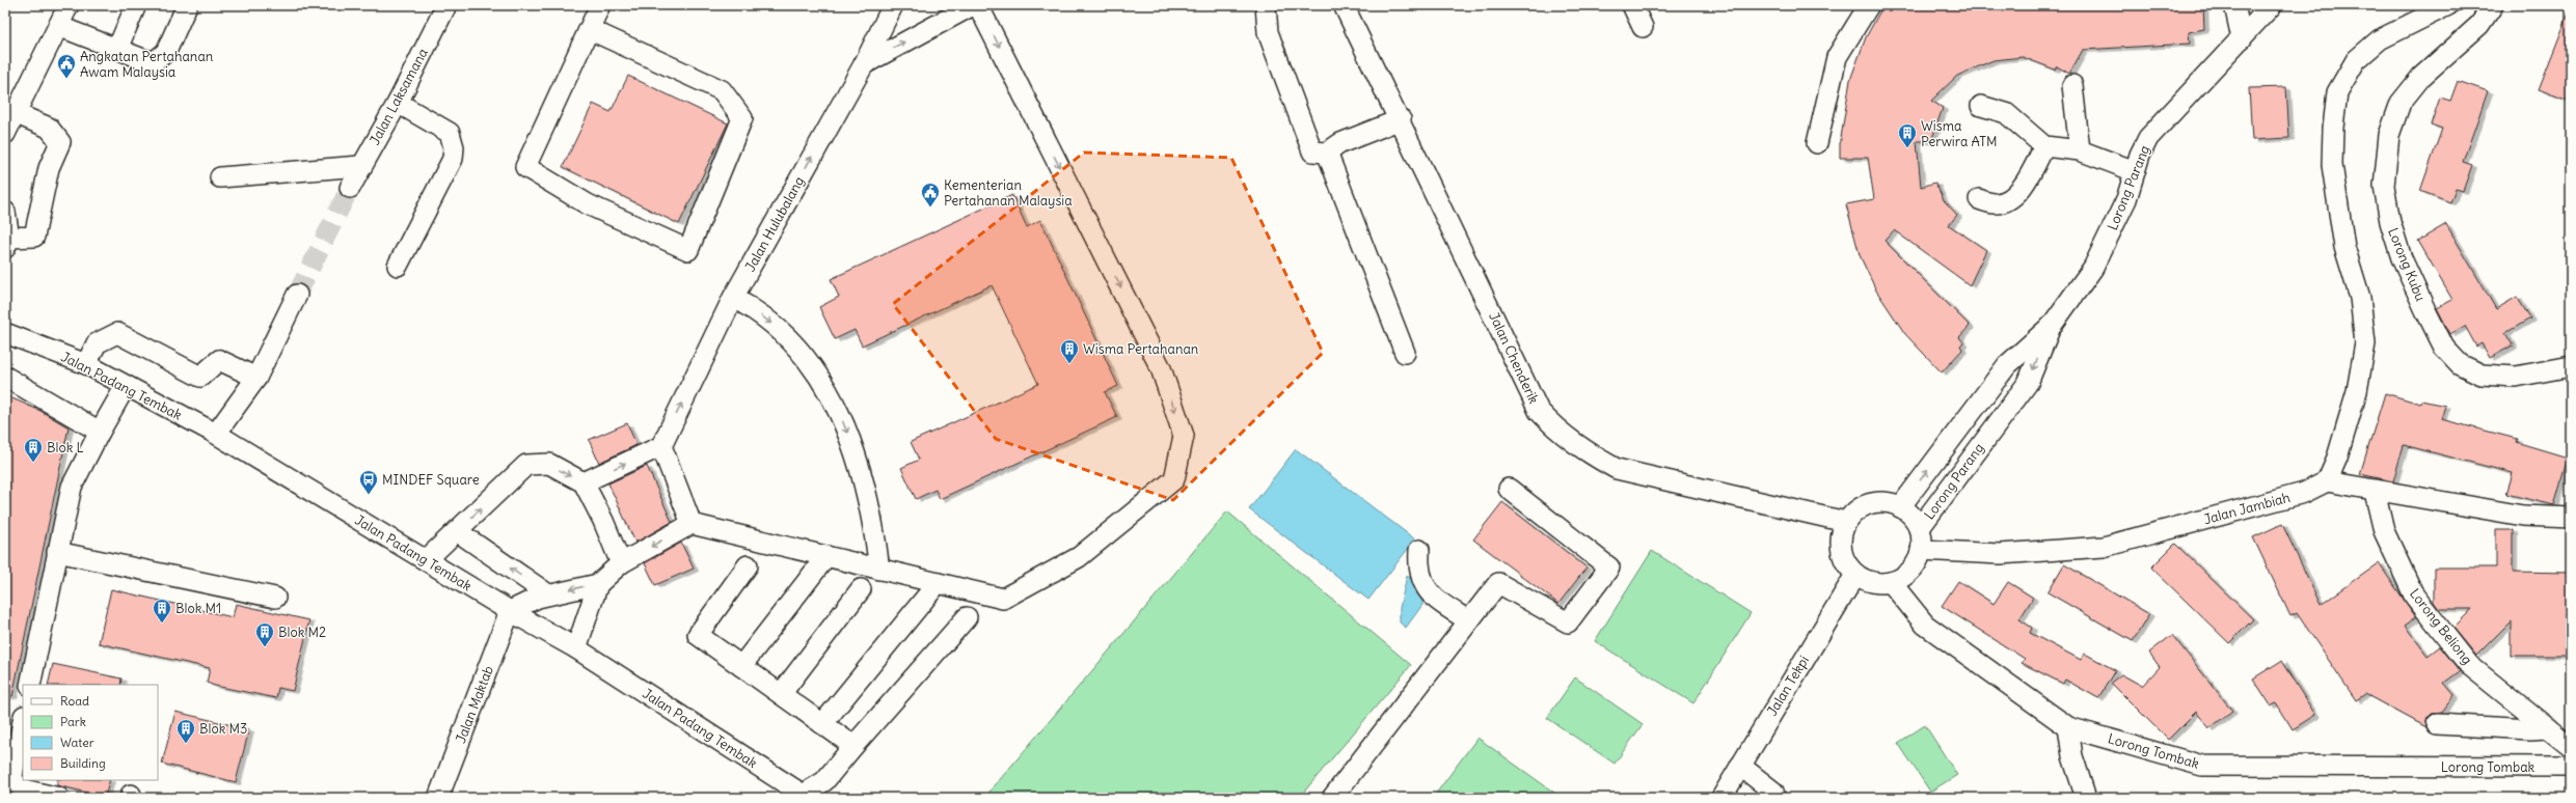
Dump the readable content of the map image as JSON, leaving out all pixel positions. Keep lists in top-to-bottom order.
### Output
{
  "streets": {
    "street": [
      "Jalan Laksamana",
      "Lorong Parang",
      "Jalan Hulubalang",
      "Lorong Kubu",
      "Jalan Chenderik",
      "Jalan Padang Tembak",
      "Jalan Jambiah",
      "Lorong Beliong",
      "Jalan Tekpi",
      "Jalan Maktab",
      "Lorong Tombak"
    ]
  },
  "crossings": [
    ["Lorong Parang", "Jalan Chenderik"],
    ["Lorong Parang", "Jalan Jambiah"],
    ["Lorong Parang", "Jalan Tekpi"],
    ["Lorong Parang", "Lorong Tombak"],
    ["Jalan Chenderik", "Jalan Jambiah"],
    ["Jalan Chenderik", "Jalan Tekpi"],
    ["Jalan Chenderik", "Lorong Tombak"],
    ["Jalan Padang Tembak", "Jalan Maktab"],
    ["Jalan Jambiah", "Jalan Tekpi"],
    ["Jalan Jambiah", "Lorong Tombak"],
    ["Jalan Tekpi", "Lorong Tombak"]
  ],
  "one_way": ["Jalan Hulubalang"],
  "places": {
    "public building": ["Angkatan Pertahanan Awam Malaysia", "Kementerian Pertahanan Malaysia"],
    "building": [
      "Wisma Perwira ATM",
      "Wisma Pertahanan",
      "Blok L",
      "Blok M1",
      "Blok M2",
      "Blok M3"
    ],
    "bus stop": ["MINDEF Square"]
  },
  "legend": [
    "Road",
    "Park",
    "Water",
    "Building"
  ]
}
